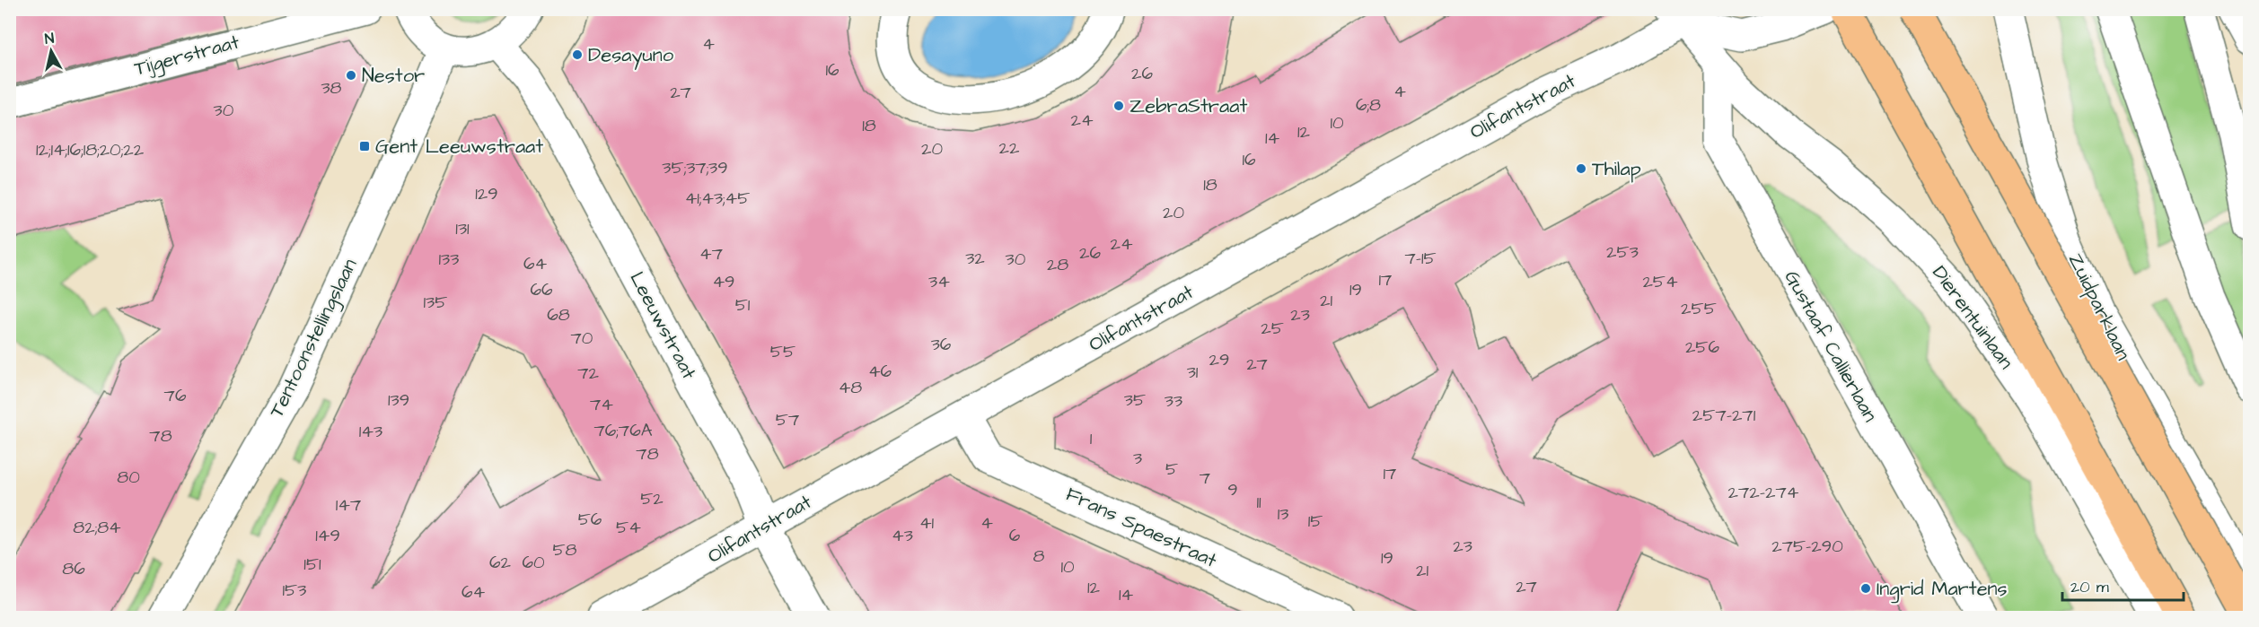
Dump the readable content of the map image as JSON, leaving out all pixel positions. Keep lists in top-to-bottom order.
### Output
{
  "streets": {
    "street": [
      "Tijgerstraat",
      "Olifantstraat",
      "Zuidparklaan",
      "Dierentuinlaan",
      "Leeuwstraat",
      "Tentoonstellingslaan",
      "Gustaaf Callierlaan",
      "Frans Spaestraat"
    ]
  },
  "crossings": [
    ["Olifantstraat", "Dierentuinlaan"],
    ["Olifantstraat", "Leeuwstraat"],
    ["Olifantstraat", "Frans Spaestraat"],
    ["Dierentuinlaan", "Gustaaf Callierlaan"]
  ],
  "places": {
    "other": [
      "Desayuno",
      "Nestor",
      "ZebraStraat",
      "Thilap",
      "Ingrid Martens"
    ],
    "transit": ["Gent Leeuwstraat"]
  },
  "house_numbers": [
    "4",
    "16",
    "26",
    "38",
    "4",
    "27",
    "6;8",
    "30",
    "24",
    "10",
    "18",
    "12",
    "14",
    "22",
    "20",
    "12;14;16;18;20;22",
    "16",
    "35;37;39",
    "18",
    "129",
    "41;43;45",
    "20",
    "131",
    "24",
    "253",
    "26",
    "47",
    "32",
    "7-15",
    "133",
    "30",
    "64",
    "28",
    "17",
    "49",
    "34",
    "254",
    "66",
    "19",
    "21",
    "135",
    "51",
    "255",
    "68",
    "23",
    "25",
    "70",
    "36",
    "256",
    "55",
    "29",
    "27",
    "46",
    "31",
    "72",
    "48",
    "76",
    "139",
    "35",
    "33",
    "74",
    "257-271",
    "57",
    "76;76A",
    "143",
    "78",
    "1",
    "78",
    "3",
    "5",
    "17",
    "80",
    "7",
    "9",
    "272-274",
    "52",
    "11",
    "147",
    "13",
    "56",
    "15",
    "41",
    "4",
    "82;84",
    "54",
    "149",
    "43",
    "6",
    "23",
    "275-290",
    "58",
    "8",
    "19",
    "62",
    "60",
    "151",
    "10",
    "86",
    "21",
    "27",
    "12",
    "153",
    "64",
    "14"
  ],
  "scale_bar": "20 m",
  "north": "top"
}
